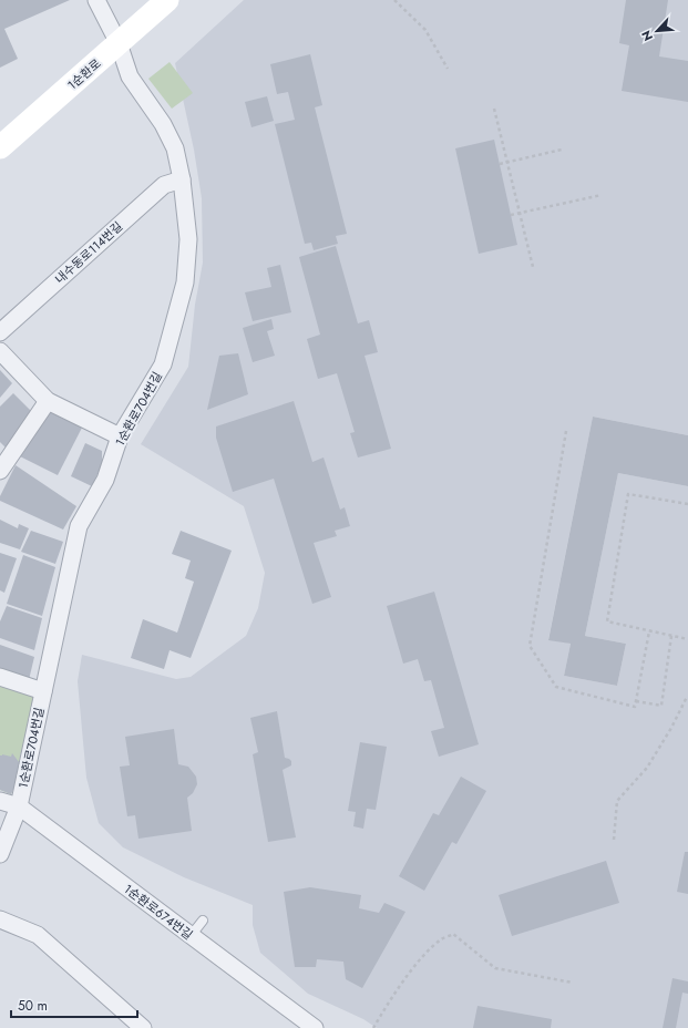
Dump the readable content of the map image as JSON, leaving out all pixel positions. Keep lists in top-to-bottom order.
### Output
{
  "streets": {
    "main road": ["1순환로"],
    "street": ["내수동로114번길", "1순환로704번길", "1순환로674번길"]
  },
  "crossings": [
    ["1순환로", "1순환로704번길"],
    ["내수동로114번길", "1순환로704번길"],
    ["1순환로704번길", "1순환로674번길"]
  ],
  "scale_bar": "50 m",
  "north": "bottom left"
}
